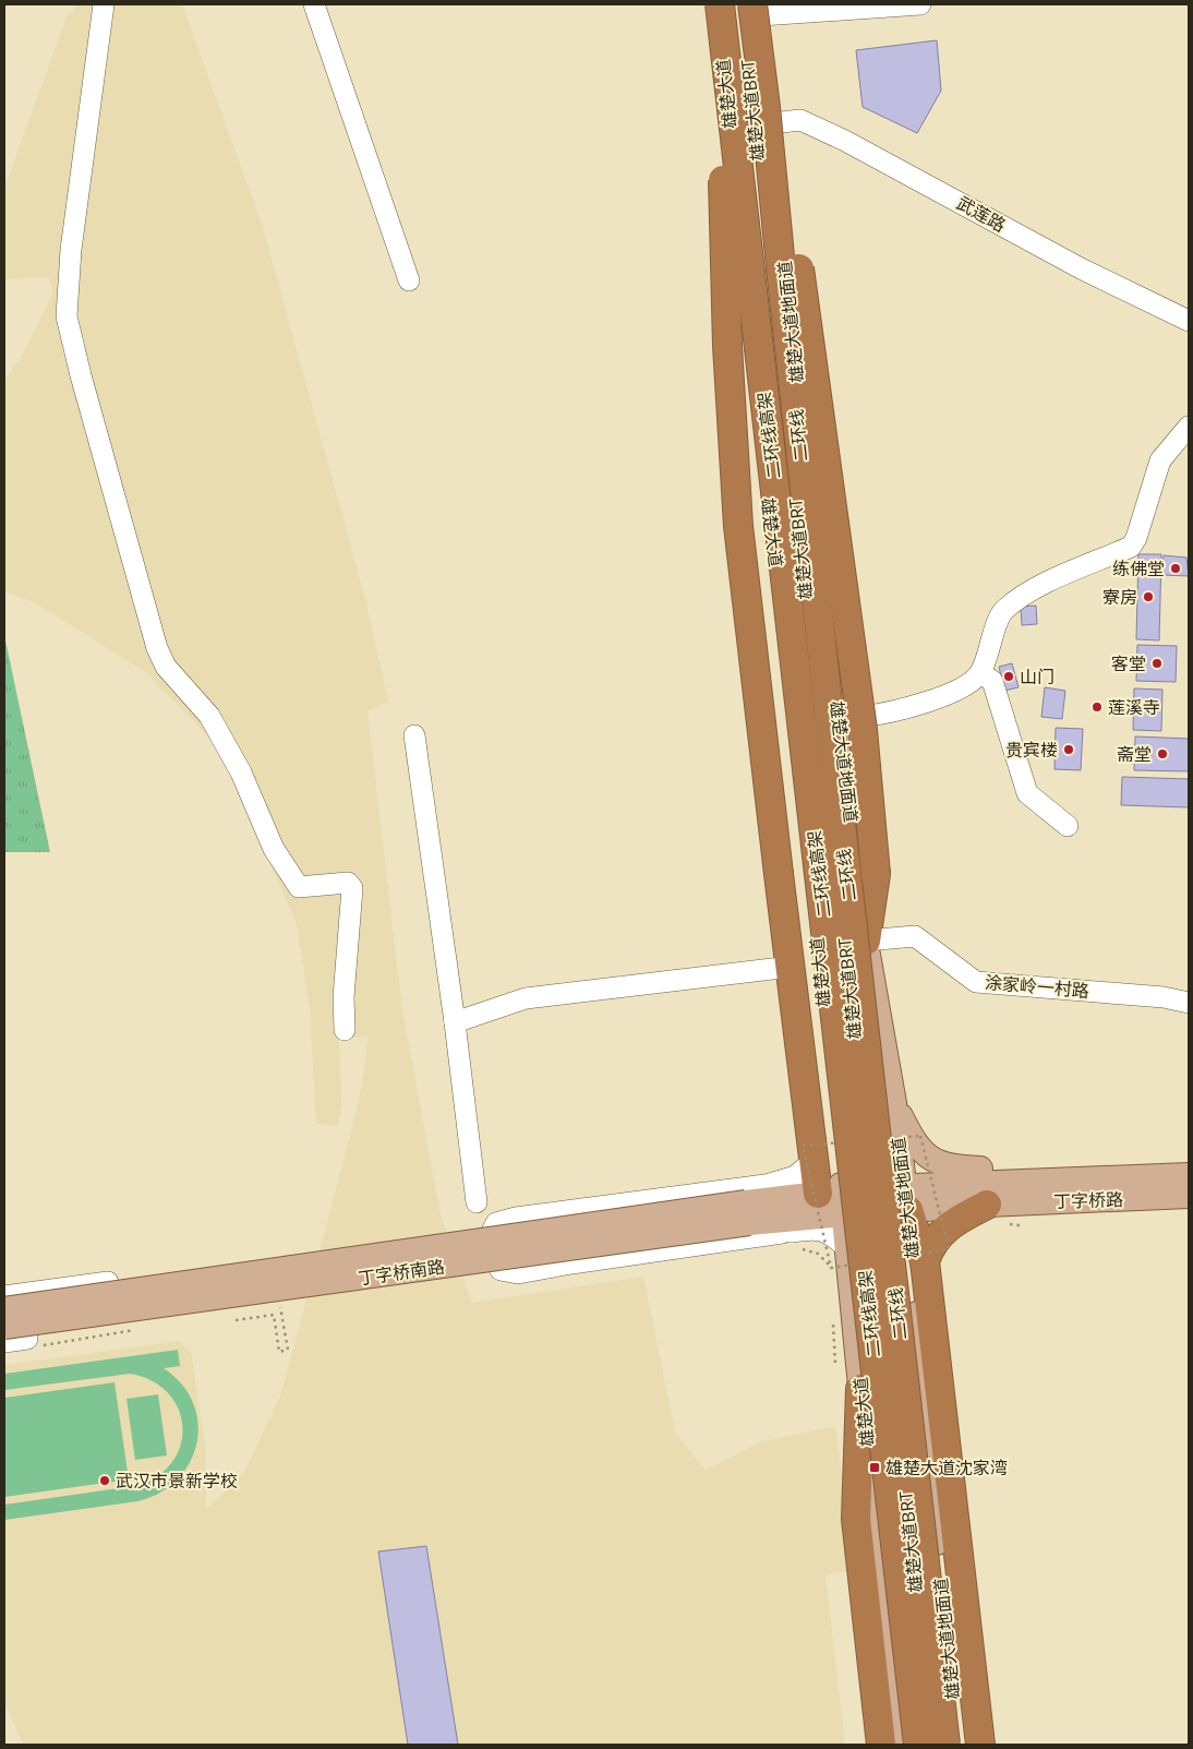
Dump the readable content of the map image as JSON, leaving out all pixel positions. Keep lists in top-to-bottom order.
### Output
{
  "streets": {
    "highway": ["二环线高架", "二环线"],
    "main road": [
      "雄楚大道",
      "雄楚大道地面道",
      "丁字桥路",
      "丁字桥南路"
    ],
    "street": ["雄楚大道BRT", "武莲路", "涂家岭一村路"]
  },
  "crossings": [
    ["雄楚大道", "二环线高架"],
    ["雄楚大道", "丁字桥南路"],
    ["雄楚大道BRT", "二环线"],
    ["武莲路", "雄楚大道地面道"],
    ["武莲路", "二环线"],
    ["雄楚大道地面道", "二环线"],
    ["雄楚大道地面道", "涂家岭一村路"],
    ["雄楚大道地面道", "丁字桥路"]
  ],
  "places": {
    "other": [
      "练佛堂",
      "寮房",
      "客堂",
      "山门",
      "莲溪寺",
      "贵宾楼",
      "斋堂",
      "武汉市景新学校"
    ],
    "transit": ["雄楚大道沈家湾"]
  }
}
